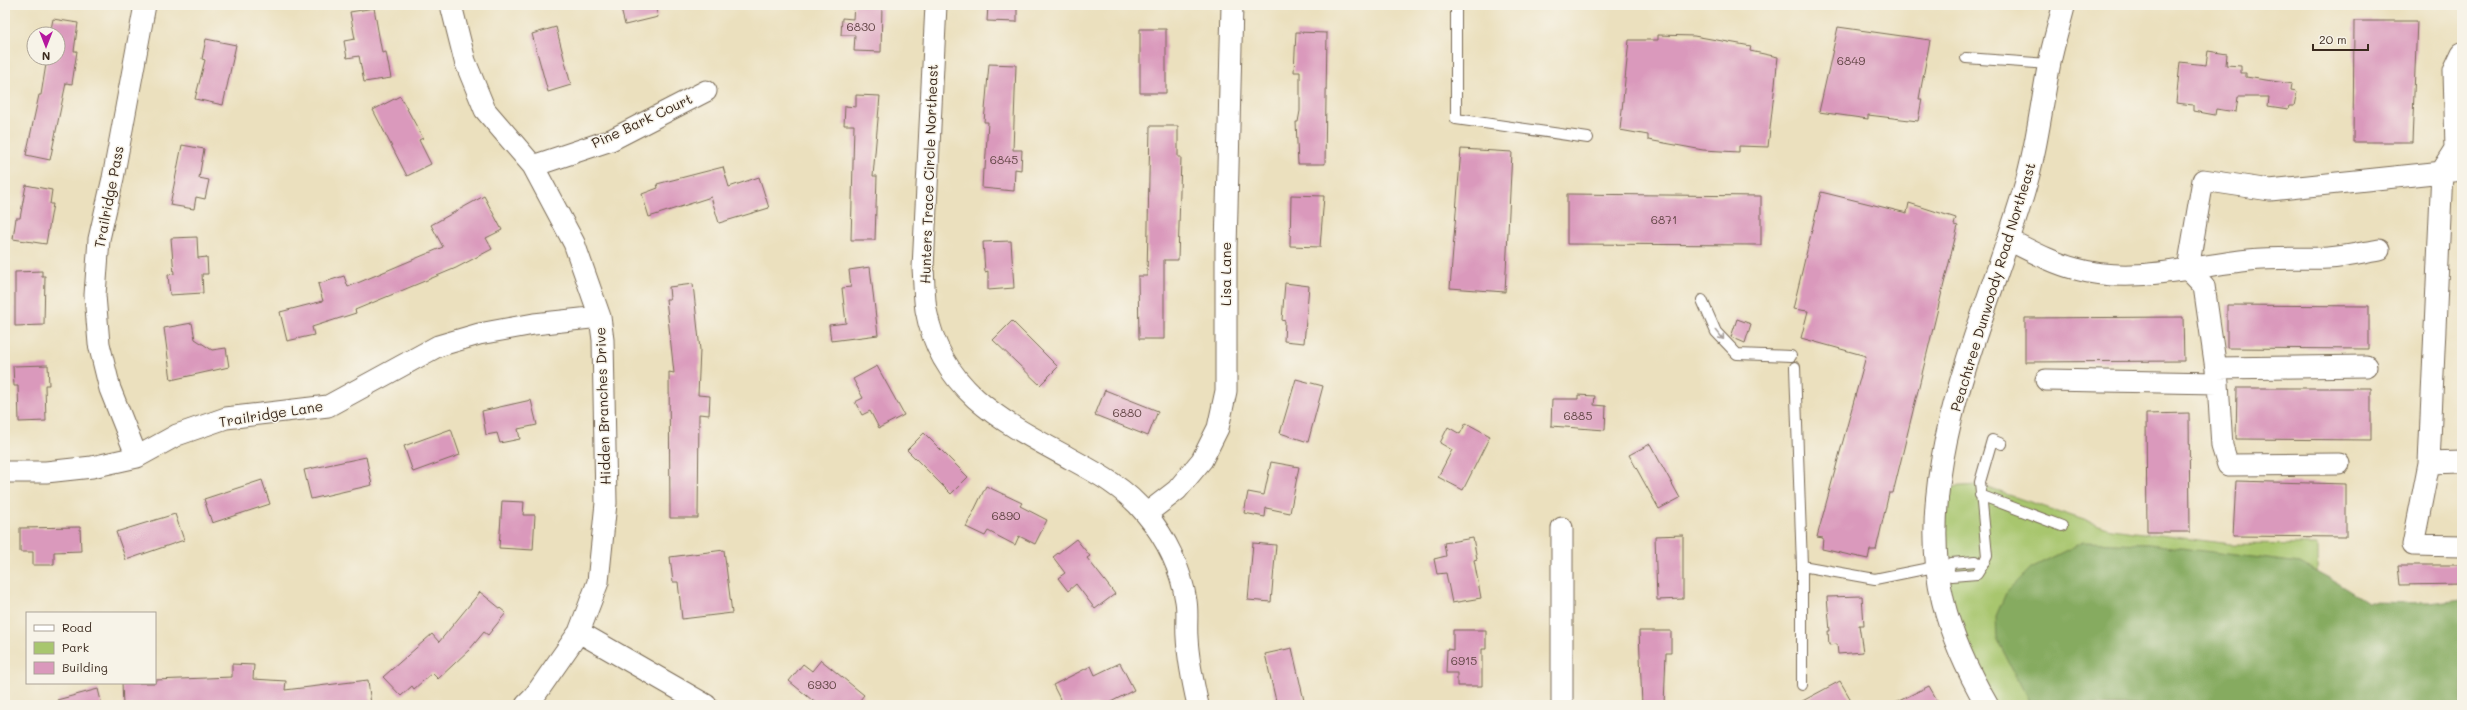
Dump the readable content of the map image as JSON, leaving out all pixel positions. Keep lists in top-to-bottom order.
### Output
{
  "streets": {
    "street": [
      "Pine Bark Court",
      "Hunters Trace Circle Northeast",
      "Trailridge Pass",
      "Lisa Lane",
      "Peachtree Dunwoody Road Northeast",
      "Hidden Branches Drive",
      "Trailridge Lane"
    ]
  },
  "crossings": [
    ["Pine Bark Court", "Hidden Branches Drive"],
    ["Hunters Trace Circle Northeast", "Lisa Lane"],
    ["Trailridge Pass", "Trailridge Lane"],
    ["Hidden Branches Drive", "Trailridge Lane"]
  ],
  "house_numbers": [
    "6830",
    "6849",
    "6845",
    "6871",
    "6880",
    "6885",
    "6890",
    "6915",
    "6930"
  ],
  "legend": ["Road", "Park", "Building"],
  "scale_bar": "20 m",
  "north": "bottom"
}
